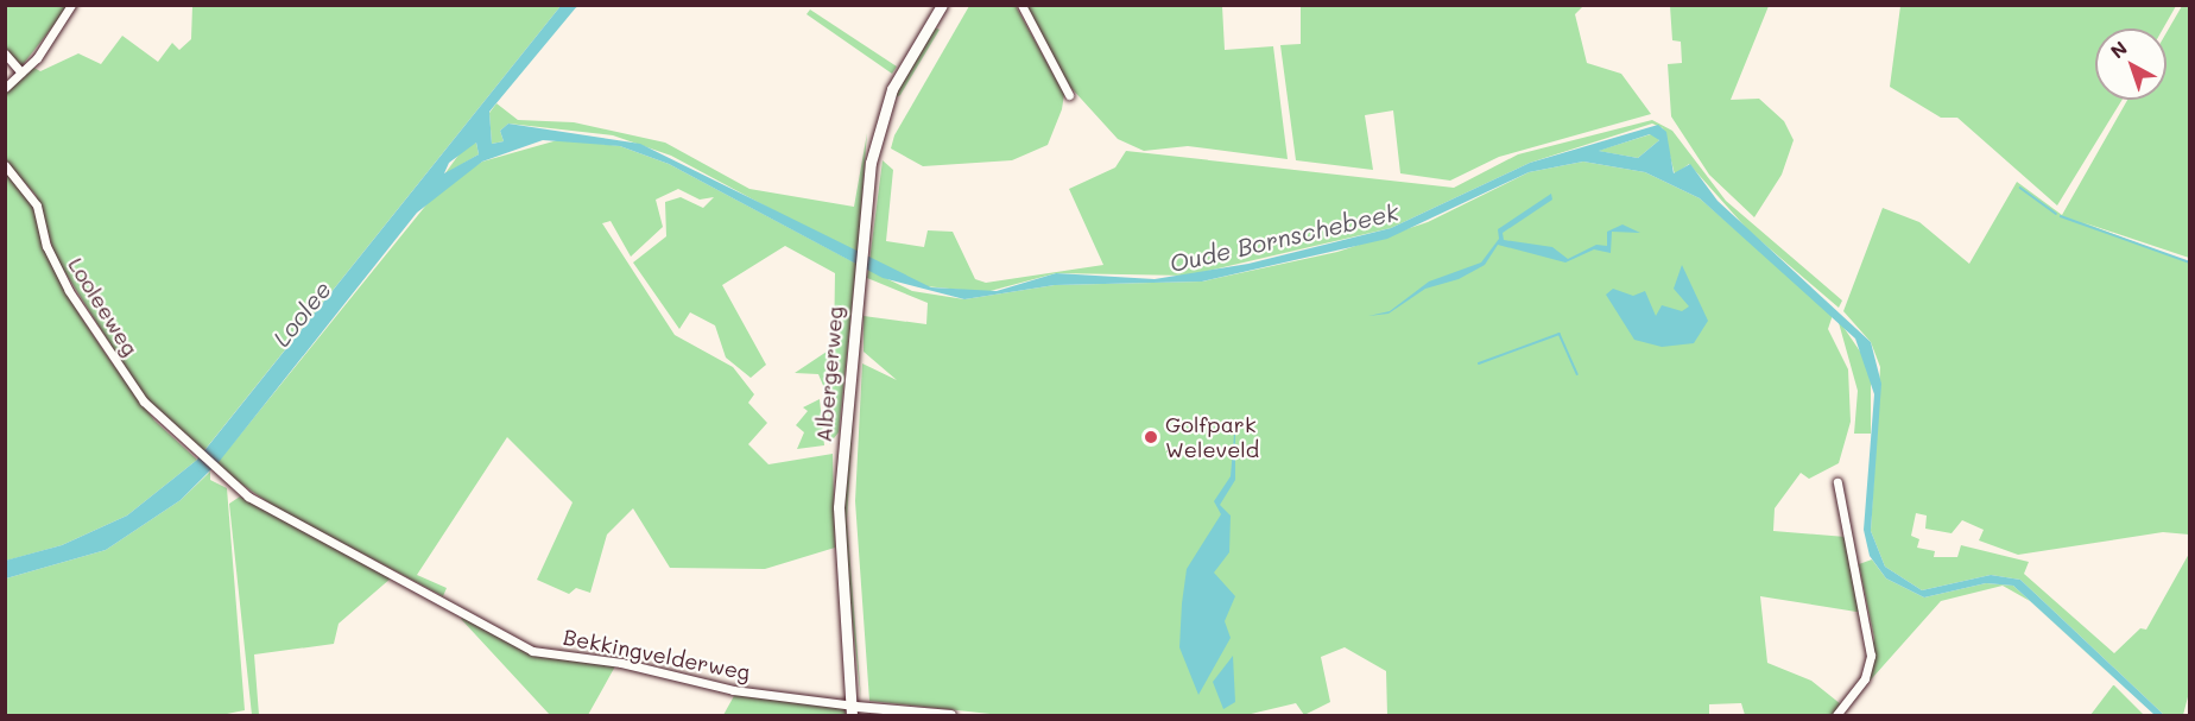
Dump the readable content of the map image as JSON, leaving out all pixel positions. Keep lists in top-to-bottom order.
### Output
{
  "streets": {
    "main road": ["Albergerweg"],
    "street": ["Looleeweg", "Bekkingvelderweg"]
  },
  "crossings": [
    ["Looleeweg", "Bekkingvelderweg"],
    ["Albergerweg", "Bekkingvelderweg"]
  ],
  "water": ["Oude Bornschebeek", "Loolee"],
  "places": ["Golfpark Weleveld"],
  "north": "top left"
}
